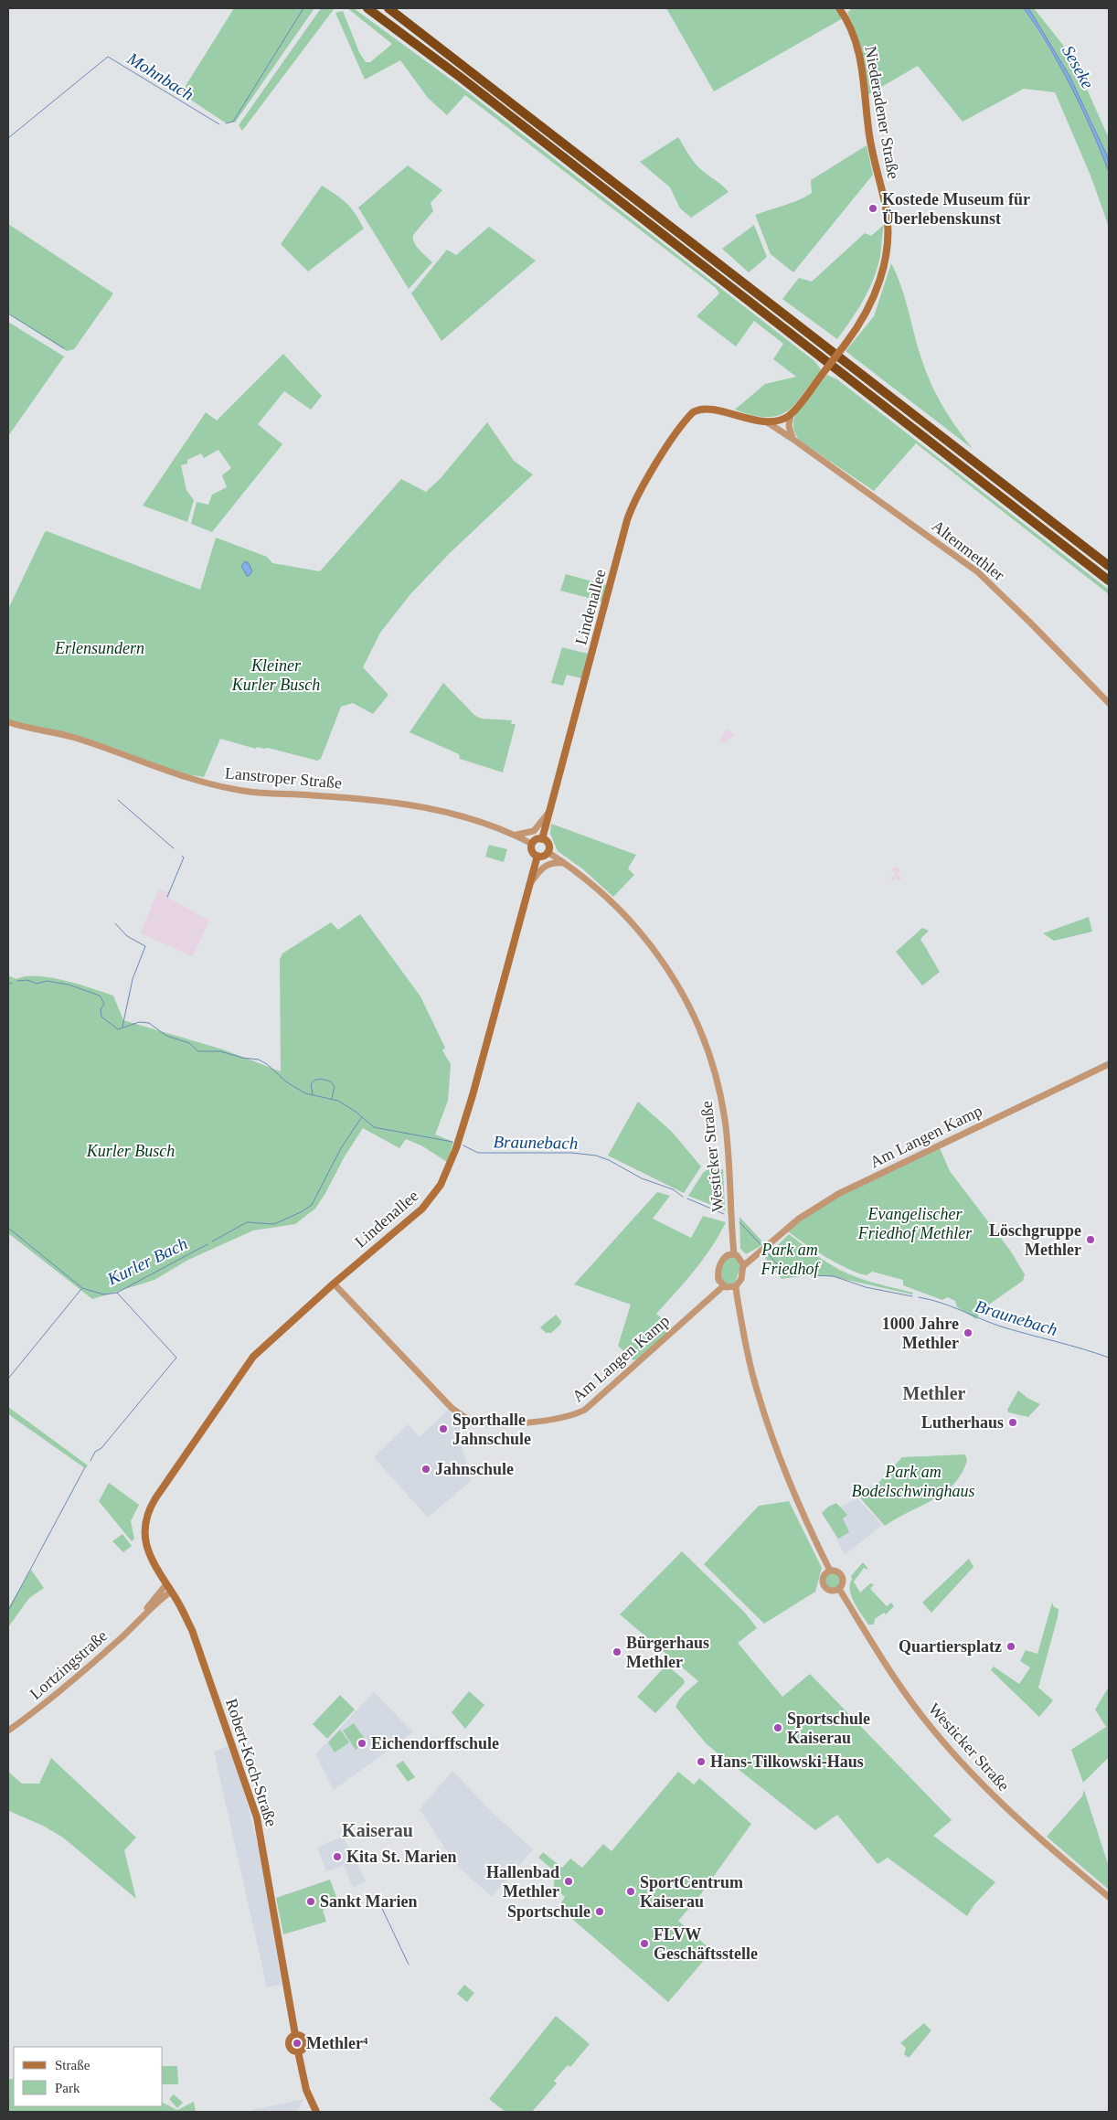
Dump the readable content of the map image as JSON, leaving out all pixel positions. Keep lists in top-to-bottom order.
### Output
{
  "streets": {
    "main road": ["Niederadener Straße", "Lindenallee", "Robert-Koch-Straße"],
    "street": [
      "Altenmethler",
      "Lanstroper Straße",
      "Am Langen Kamp",
      "Westicker Straße",
      "Lortzingstraße"
    ]
  },
  "crossings": [
    ["Altenmethler", "Lindenallee"],
    ["Lindenallee", "Lanstroper Straße"],
    ["Lindenallee", "Am Langen Kamp"],
    ["Lindenallee", "Westicker Straße"],
    ["Lindenallee", "Robert-Koch-Straße"],
    ["Lanstroper Straße", "Westicker Straße"],
    ["Am Langen Kamp", "Westicker Straße"],
    ["Lortzingstraße", "Robert-Koch-Straße"]
  ],
  "districts": ["Methler", "Kaiserau"],
  "water": [
    "Seseke",
    "Mohnbach",
    "Braunebach",
    "Kurler Bach"
  ],
  "parks": [
    "Erlensundern",
    "Kleiner Kurler Busch",
    "Kurler Busch",
    "Evangelischer Friedhof Methler",
    "Park am Friedhof",
    "Park am Bodelschwinghaus"
  ],
  "places": [
    "Kostede Museum für Überlebenskunst",
    "Löschgruppe Methler",
    "1000 Jahre Methler",
    "Lutherhaus",
    "Sporthalle Jahnschule",
    "Jahnschule",
    "Quartiersplatz",
    "Bürgerhaus Methler",
    "Sportschule Kaiserau",
    "Eichendorffschule",
    "Hans-Tilkowski-Haus",
    "Kita St. Marien",
    "Hallenbad Methler",
    "SportCentrum Kaiserau",
    "Sankt Marien",
    "Sportschule",
    "FLVW Geschäftsstelle",
    "Methler⁴"
  ],
  "legend": ["Straße", "Park"]
}
